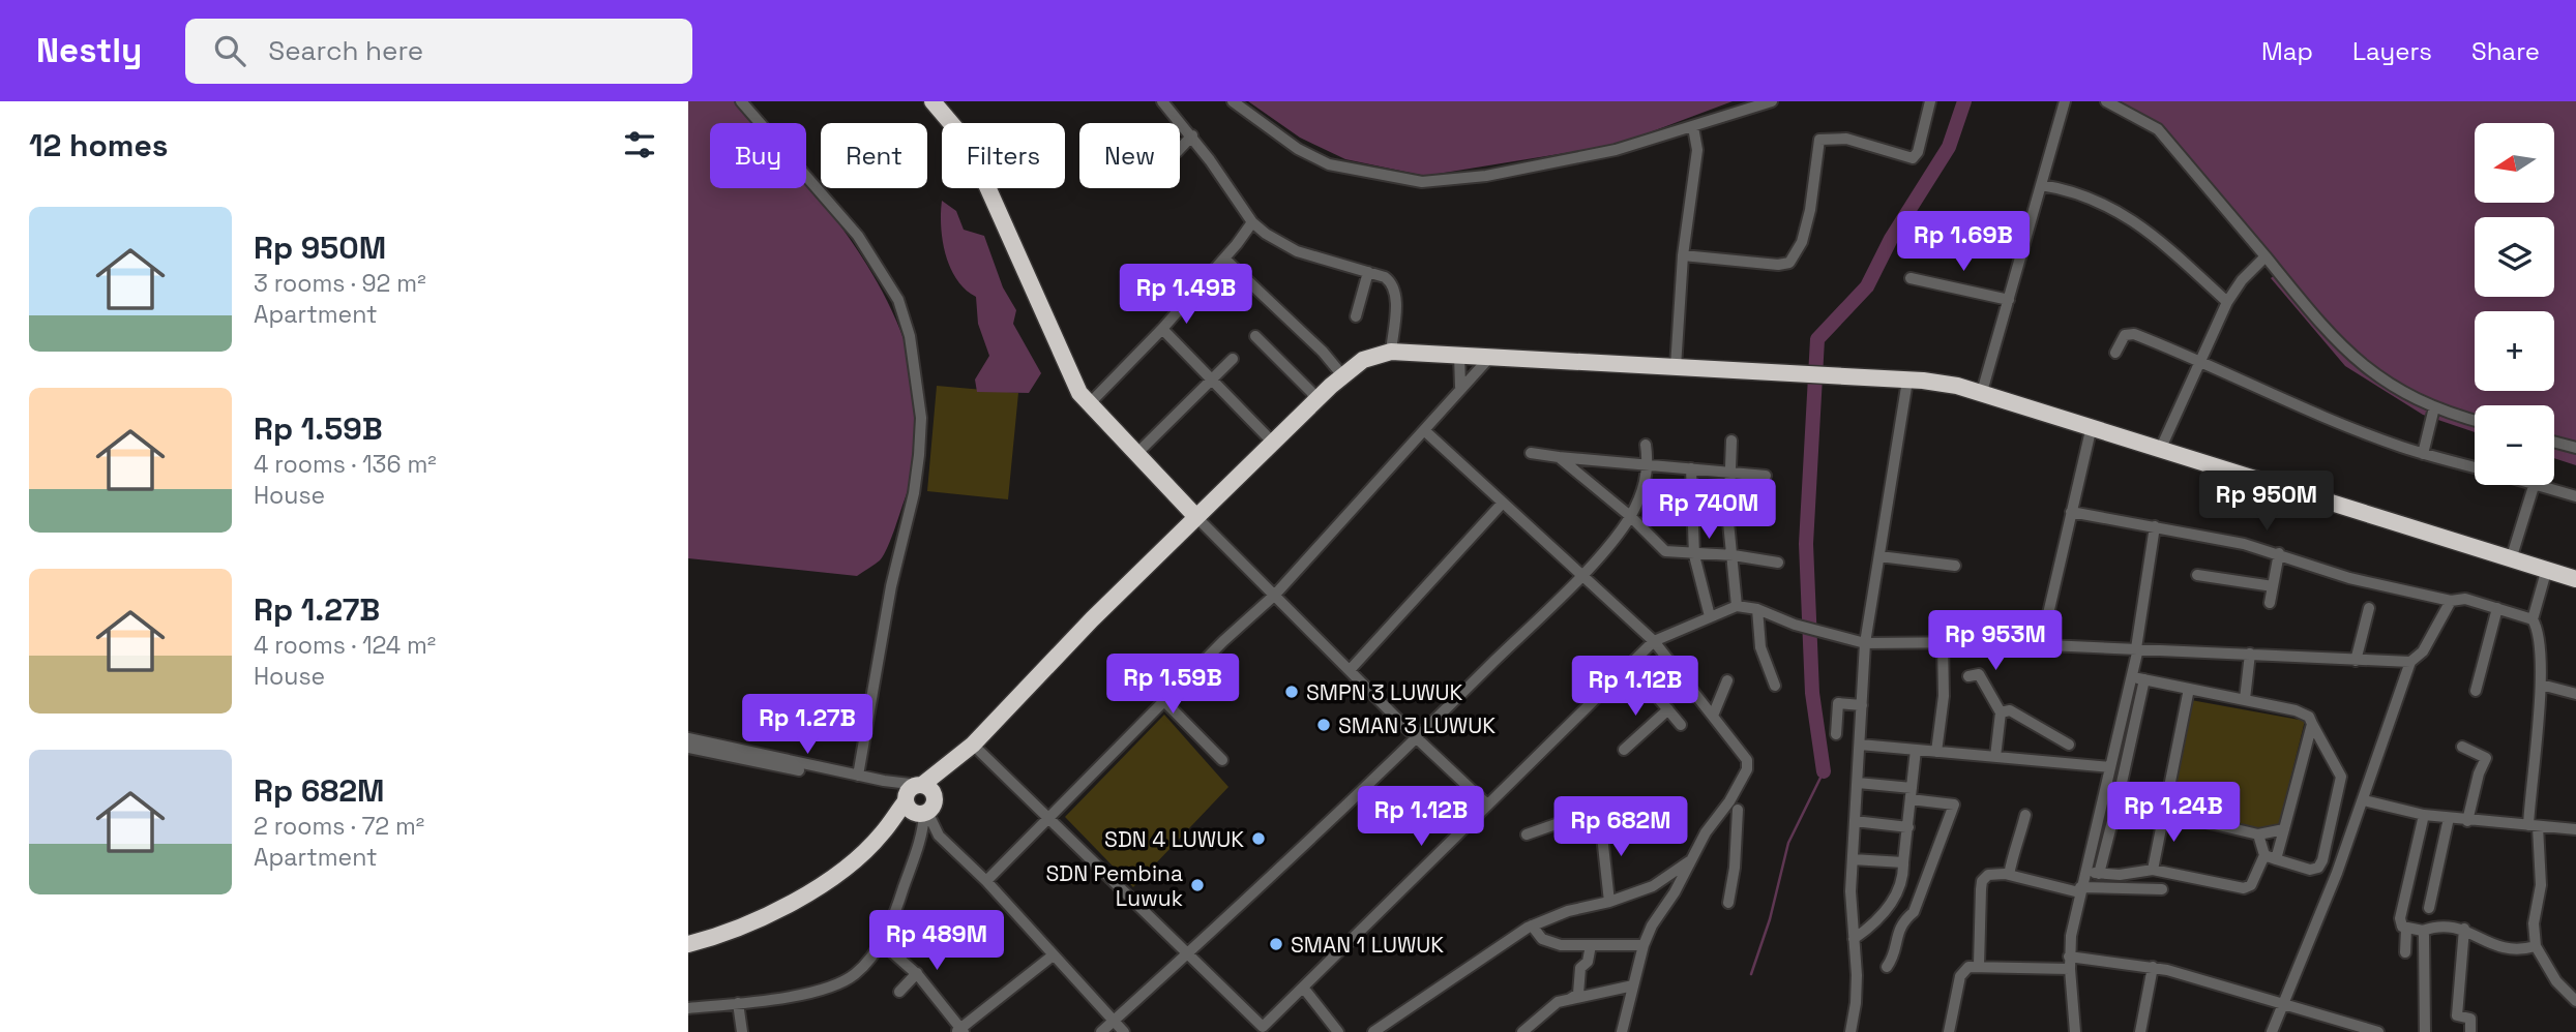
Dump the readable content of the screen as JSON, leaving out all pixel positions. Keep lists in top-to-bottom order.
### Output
{
  "places": [
    "SMPN 3 LUWUK",
    "SMAN 3 LUWUK",
    "SDN 4 LUWUK",
    "SDN Pembina Luwuk",
    "SMAN 1 LUWUK"
  ],
  "north": "left",
  "page": {
    "header": "Nestly",
    "search": "Search here",
    "nav": ["Map", "Layers", "Share"],
    "heading": "12 homes",
    "map_buttons": ["+", "−"],
    "chip": [
      "Buy",
      "Rent",
      "Filters",
      "New"
    ],
    "list": [
      {
        "name": "Rp 950M",
        "note": "3 rooms · 92 m² · Apartment"
      },
      {
        "name": "Rp 1.59B",
        "note": "4 rooms · 136 m² · House"
      },
      {
        "name": "Rp 1.27B",
        "note": "4 rooms · 124 m² · House"
      },
      {
        "name": "Rp 682M",
        "note": "2 rooms · 72 m² · Apartment"
      }
    ],
    "price": [
      "Rp 1.69B",
      "Rp 1.49B",
      "Rp 950M",
      "Rp 740M",
      "Rp 953M",
      "Rp 1.59B",
      "Rp 1.12B",
      "Rp 1.27B",
      "Rp 1.24B",
      "Rp 1.12B",
      "Rp 682M",
      "Rp 489M"
    ]
  }
}
